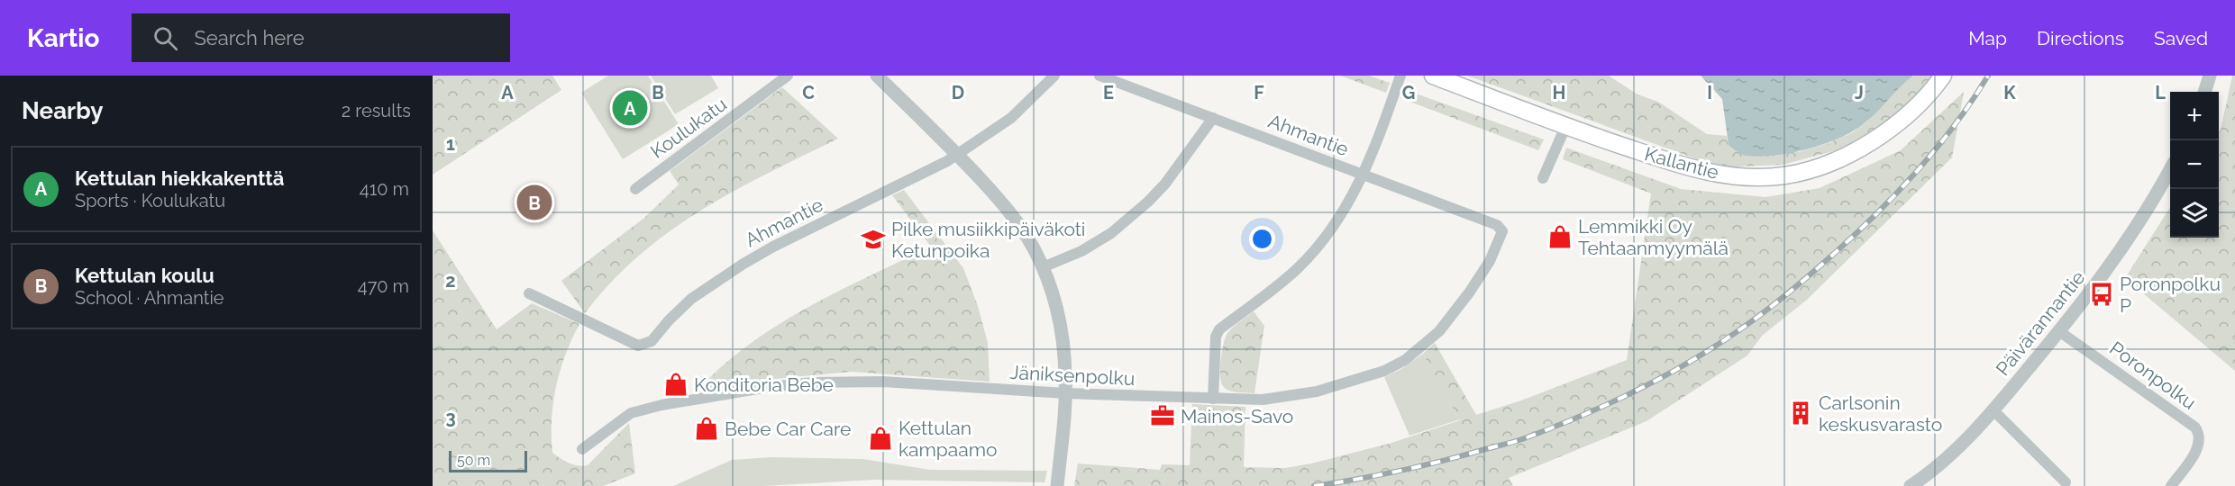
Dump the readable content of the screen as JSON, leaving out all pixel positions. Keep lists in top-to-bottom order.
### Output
{
  "streets": {
    "main road": ["Kallantie"],
    "street": [
      "Koulukatu",
      "Ahmantie",
      "Päivärannantie",
      "Jäniksenpolku",
      "Poronpolku"
    ]
  },
  "crossings": [
    ["Ahmantie", "Jäniksenpolku"],
    ["Päivärannantie", "Poronpolku"]
  ],
  "places": {
    "shop": [
      "Lemmikki Oy Tehtaanmyymälä",
      "Konditoria Bebe",
      "Bebe Car Care",
      "Kettulan kampaamo"
    ],
    "school or university": ["Pilke musiikkipäiväkoti Ketunpoika"],
    "bus stop": ["Poronpolku P"],
    "building": ["Carlsonin keskusvarasto"],
    "office": ["Mainos-Savo"]
  },
  "scale_bar": "50 m",
  "page": {
    "header": "Kartio",
    "search": "Search here",
    "nav": ["Map", "Directions", "Saved"],
    "heading": ["Nearby", "2 results"],
    "pins": ["A", "B"],
    "map_buttons": ["+", "−"],
    "list": [
      {
        "mark": "A",
        "name": "Kettulan hiekkakenttä",
        "note": "Sports · Koulukatu",
        "value": "410 m"
      },
      {
        "mark": "B",
        "name": "Kettulan koulu",
        "note": "School · Ahmantie",
        "value": "470 m"
      }
    ],
    "scale": "50 m"
  },
  "grid": {
    "columns": [
      "A",
      "B",
      "C",
      "D",
      "E",
      "F",
      "G",
      "H",
      "I",
      "J",
      "K",
      "L"
    ],
    "rows": ["1", "2", "3"]
  }
}
